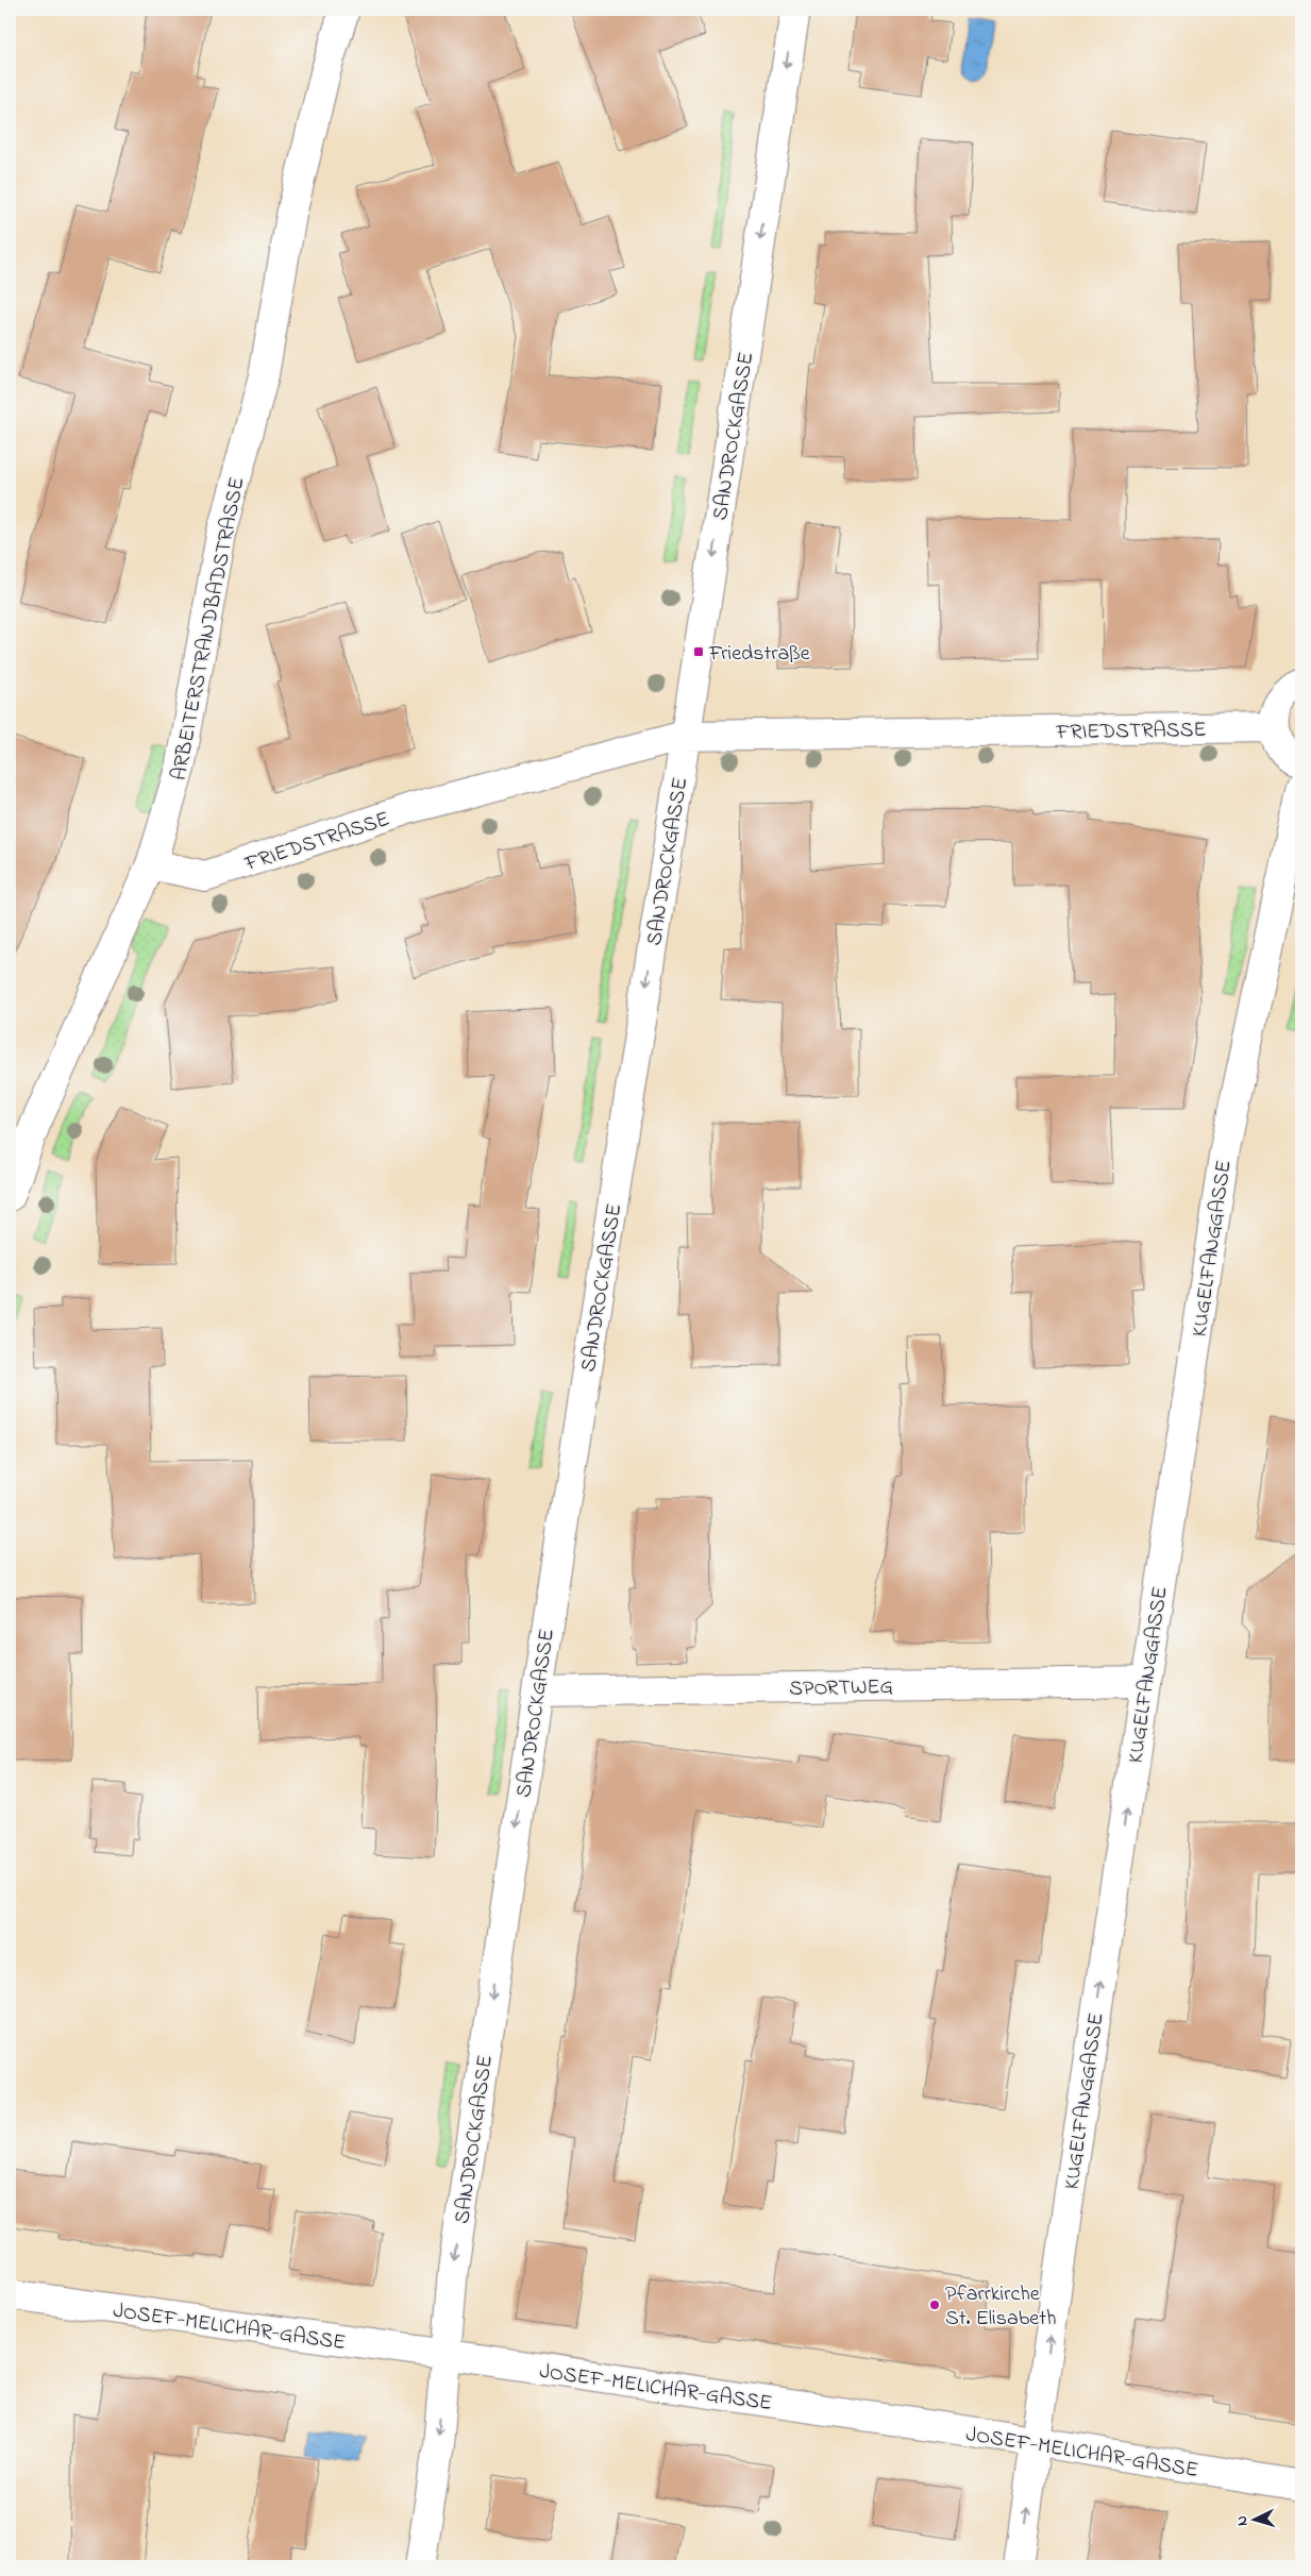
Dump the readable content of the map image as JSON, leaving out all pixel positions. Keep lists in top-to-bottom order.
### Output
{
  "streets": {
    "street": [
      "SANDROCKGASSE",
      "ARBEITERSTRANDBADSTRASSE",
      "FRIEDSTRASSE",
      "KUGELFANGGASSE",
      "SPORTWEG",
      "JOSEF-MELICHAR-GASSE"
    ]
  },
  "crossings": [
    ["SANDROCKGASSE", "FRIEDSTRASSE"],
    ["SANDROCKGASSE", "SPORTWEG"],
    ["SANDROCKGASSE", "JOSEF-MELICHAR-GASSE"],
    ["ARBEITERSTRANDBADSTRASSE", "FRIEDSTRASSE"],
    ["KUGELFANGGASSE", "SPORTWEG"],
    ["KUGELFANGGASSE", "JOSEF-MELICHAR-GASSE"]
  ],
  "one_way": ["SANDROCKGASSE", "KUGELFANGGASSE"],
  "places": {
    "transit": ["Friedstraße"],
    "other": ["Pfarrkirche St. Elisabeth"]
  },
  "north": "left"
}
